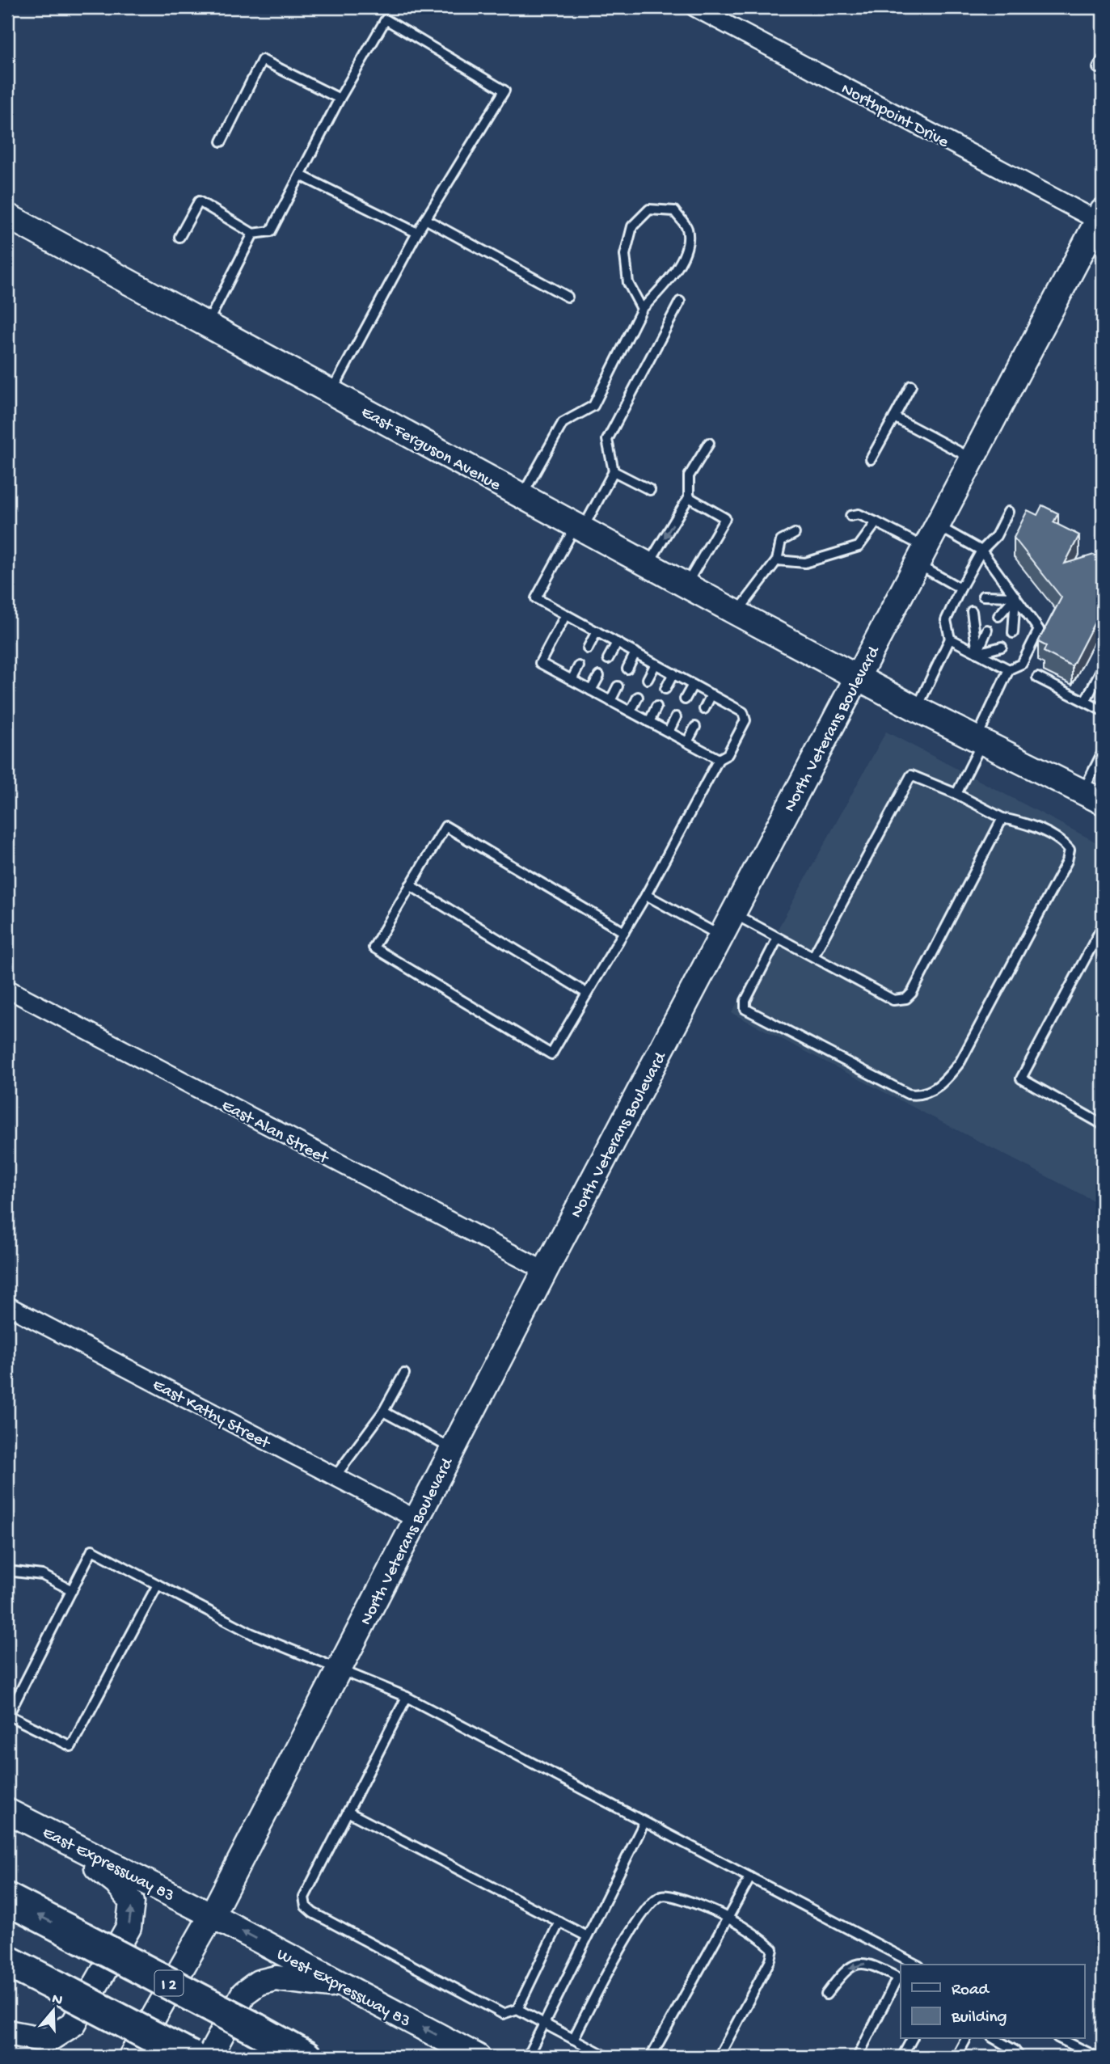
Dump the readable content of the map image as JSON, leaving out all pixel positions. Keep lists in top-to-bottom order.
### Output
{
  "streets": {
    "highway": ["I 2"],
    "main road": [
      "East Ferguson Avenue",
      "North Veterans Boulevard",
      "East Expressway 83",
      "West Expressway 83"
    ],
    "street": ["Northpoint Drive", "East Alan Street", "East Kathy Street"]
  },
  "crossings": [
    ["Northpoint Drive", "North Veterans Boulevard"],
    ["East Ferguson Avenue", "North Veterans Boulevard"],
    ["North Veterans Boulevard", "East Alan Street"],
    ["North Veterans Boulevard", "East Kathy Street"],
    ["North Veterans Boulevard", "East Expressway 83"],
    ["North Veterans Boulevard", "West Expressway 83"],
    ["East Expressway 83", "West Expressway 83"]
  ],
  "one_way": ["West Expressway 83"],
  "legend": ["Road", "Building"],
  "north": "top"
}
